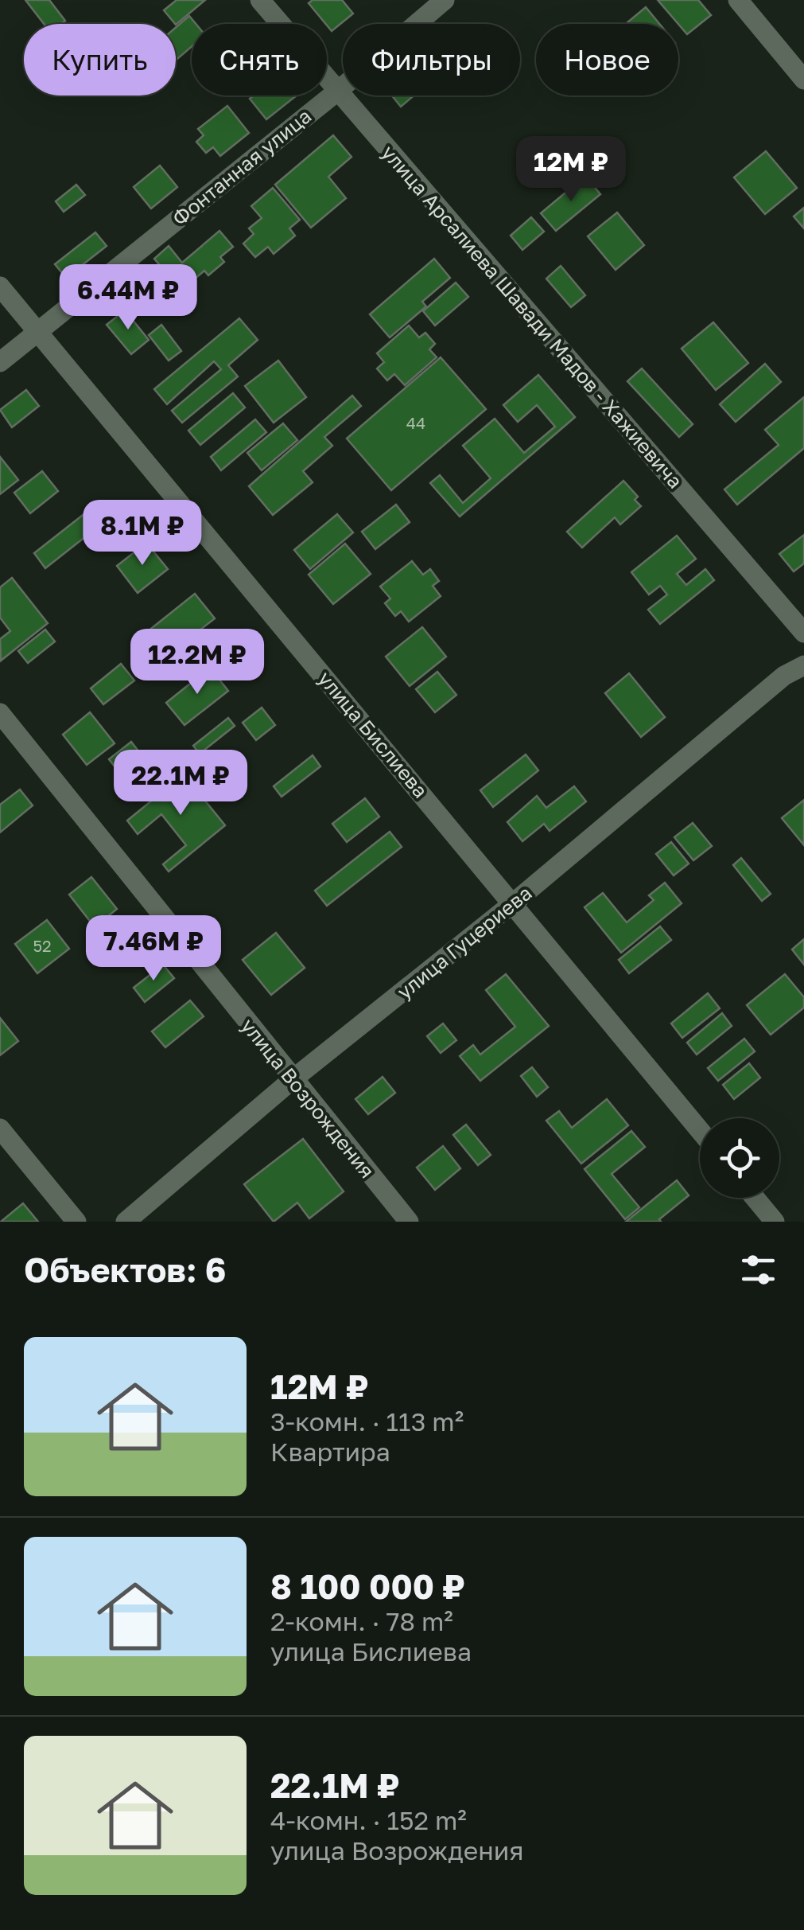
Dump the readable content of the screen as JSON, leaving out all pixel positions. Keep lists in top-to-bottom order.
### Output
{
  "streets": {
    "street": [
      "Фонтанная улица",
      "улица Арсалиева Шавади Мадов - Хажиевича",
      "улица Бислиева",
      "улица Гуцериева",
      "улица Возрождения"
    ]
  },
  "crossings": [
    ["Фонтанная улица", "улица Арсалиева Шавади Мадов - Хажиевича"],
    ["Фонтанная улица", "улица Бислиева"],
    ["улица Бислиева", "улица Гуцериева"],
    ["улица Гуцериева", "улица Возрождения"]
  ],
  "house_numbers": ["44", "52"],
  "page": {
    "chip": [
      "Купить",
      "Снять",
      "Фильтры",
      "Новое"
    ],
    "price": [
      "12M ₽",
      "6.44M ₽",
      "8.1M ₽",
      "12.2M ₽",
      "22.1M ₽",
      "7.46M ₽"
    ],
    "heading": "Объектов: 6",
    "list": [
      {
        "name": "12M ₽",
        "note": "3-комн. · 113 m² · Квартира"
      },
      {
        "name": "8 100 000 ₽",
        "note": "2-комн. · 78 m² · улица Бислиева"
      },
      {
        "name": "22.1M ₽",
        "note": "4-комн. · 152 m² · улица Возрождения"
      }
    ]
  }
}
